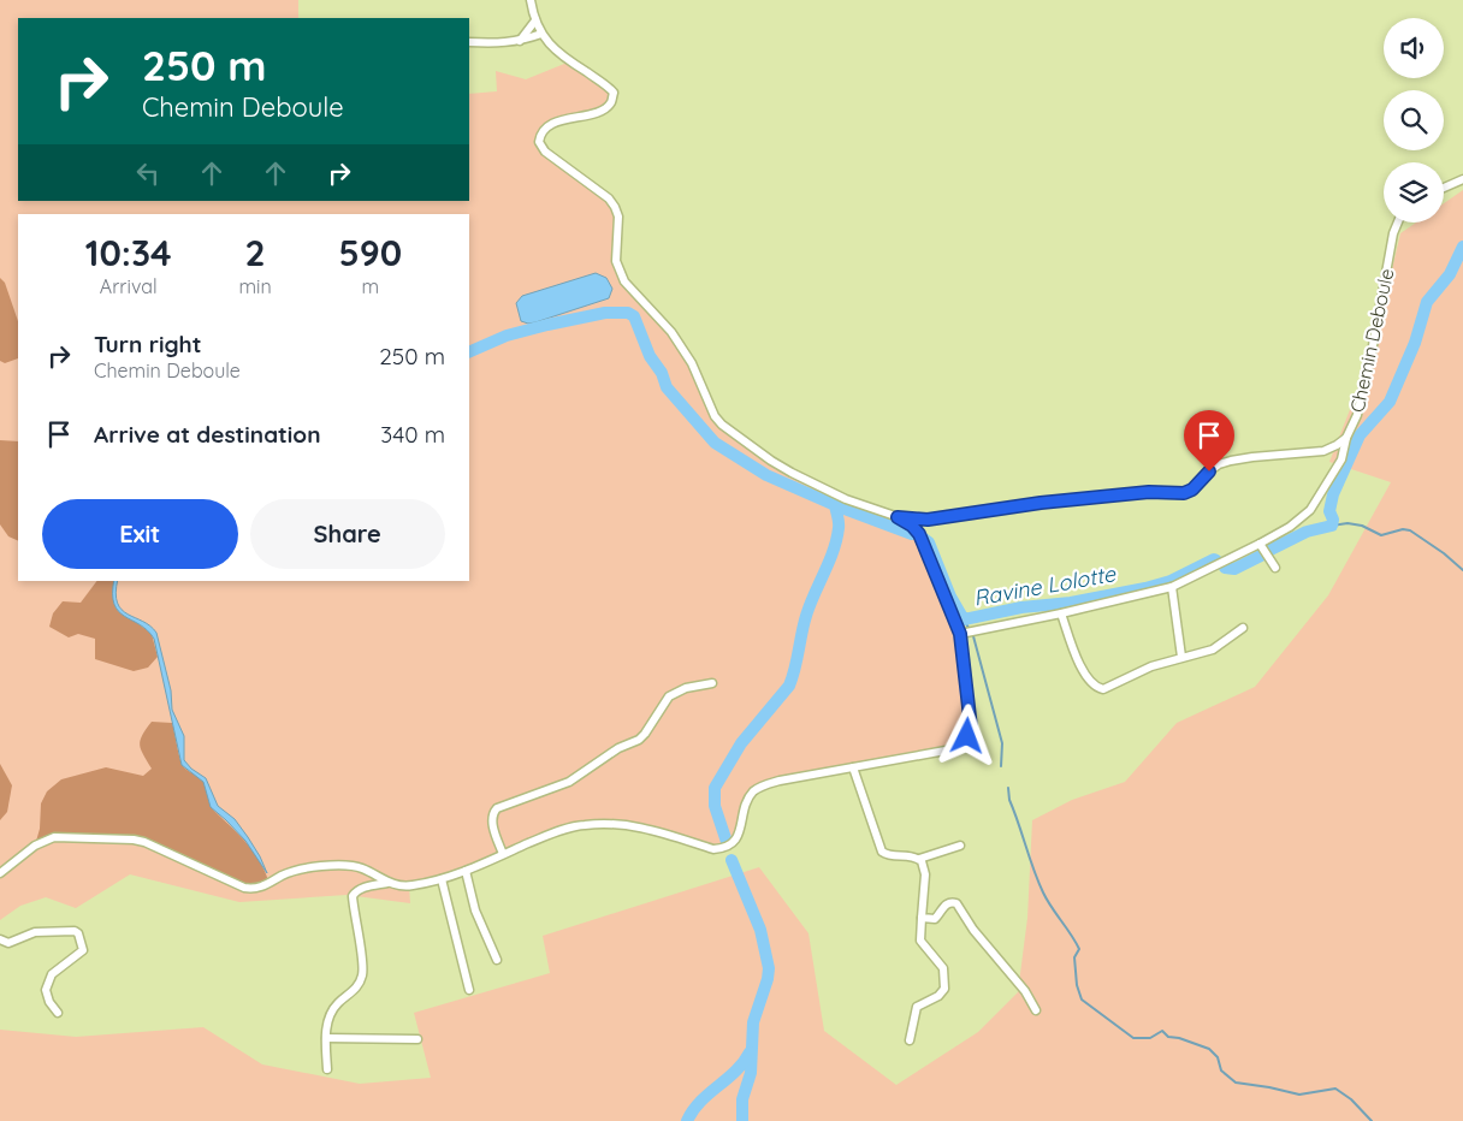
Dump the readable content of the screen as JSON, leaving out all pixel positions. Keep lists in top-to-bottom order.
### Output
{
  "streets": {
    "street": ["Chemin Deboule"]
  },
  "water": ["Ravine Lolotte"],
  "page": {
    "turn": ["250 m", "Chemin Deboule"],
    "eta": [
      "10:34",
      "Arrival",
      "2",
      "min",
      "590",
      "m"
    ],
    "list": [
      {
        "name": "Turn right",
        "note": "Chemin Deboule",
        "value": "250 m"
      },
      {
        "name": "Arrive at destination",
        "value": "340 m"
      }
    ],
    "buttons": ["Exit", "Share"]
  }
}
